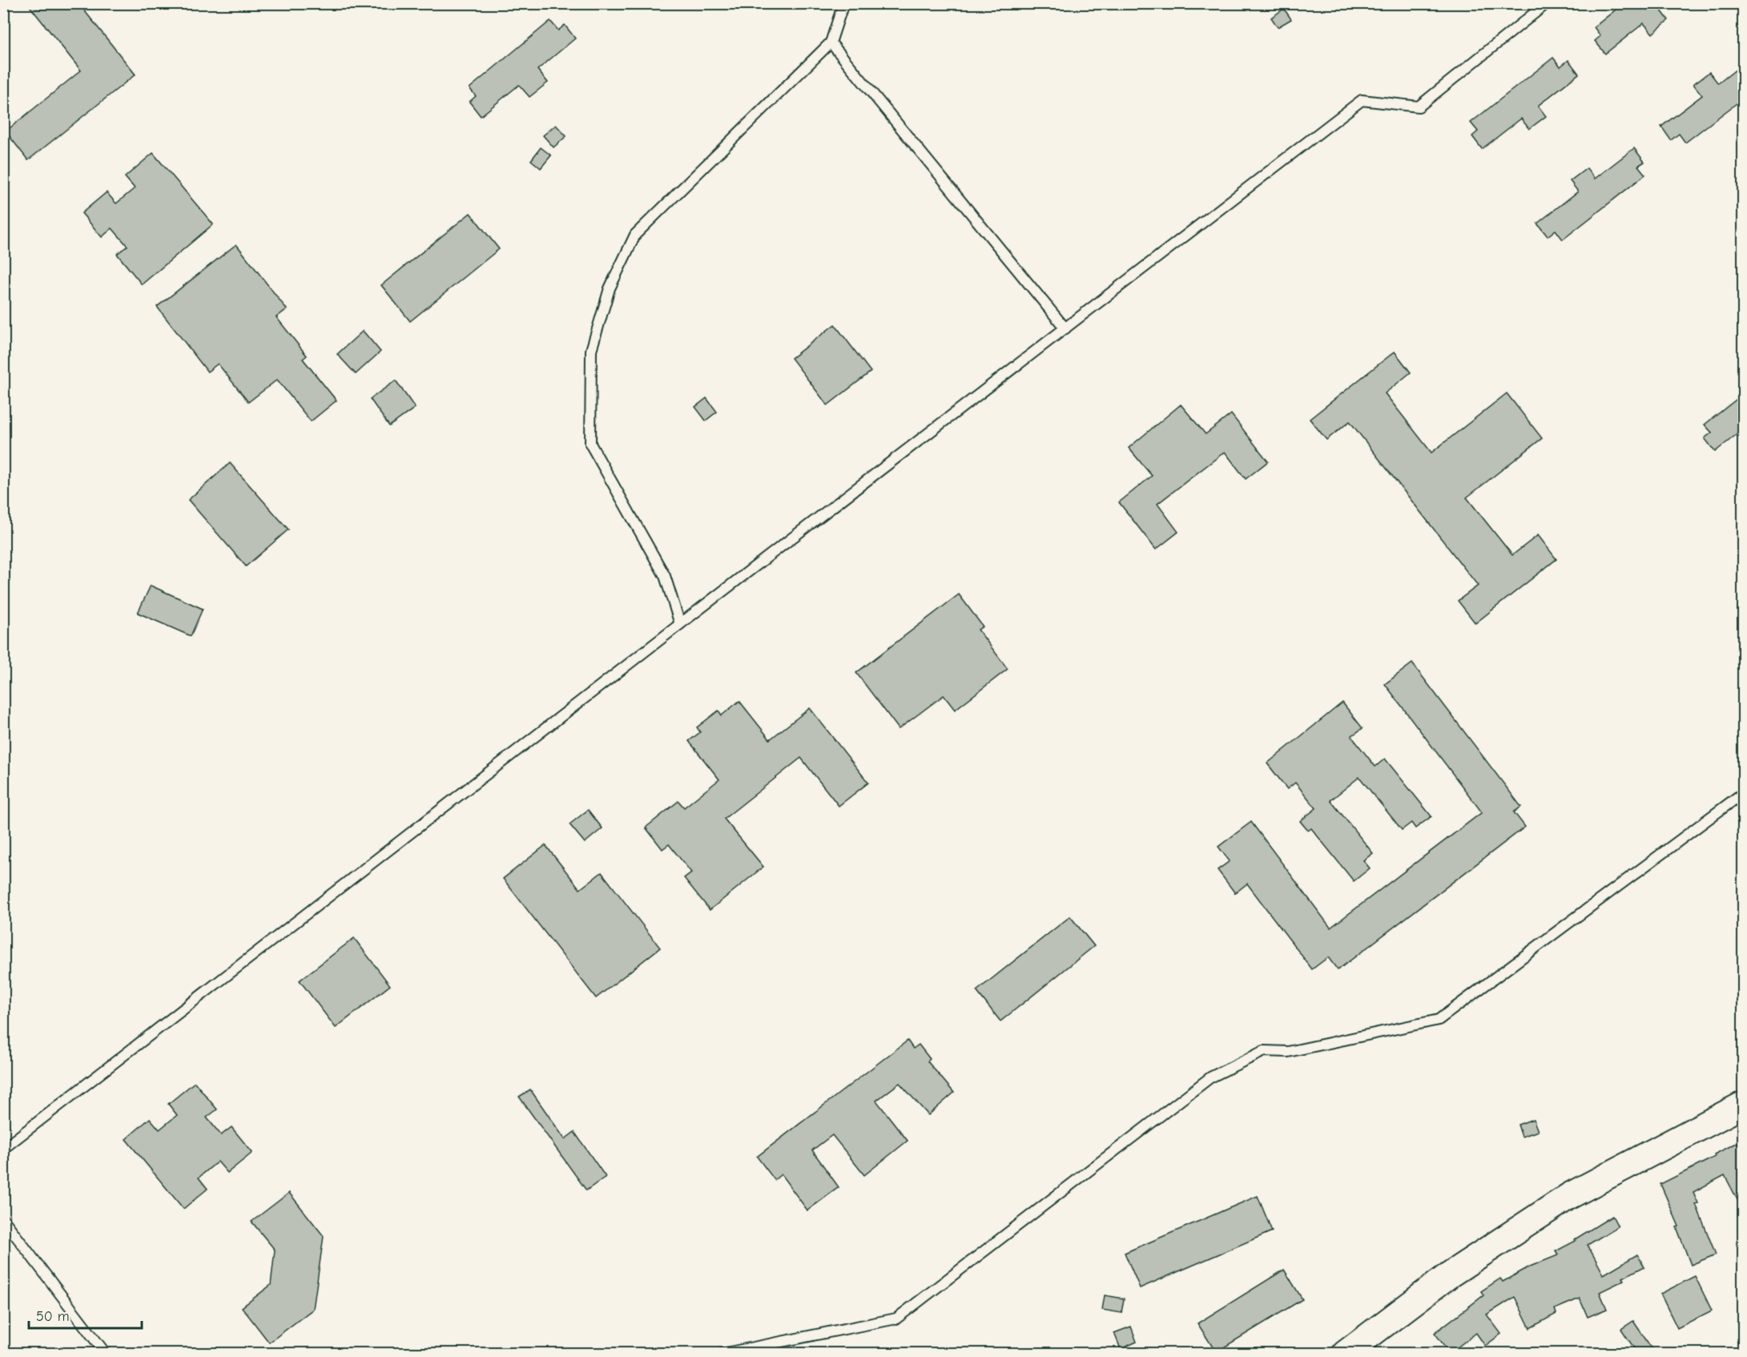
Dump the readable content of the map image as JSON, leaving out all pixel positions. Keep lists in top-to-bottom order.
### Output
{
  "scale_bar": "50 m"
}
